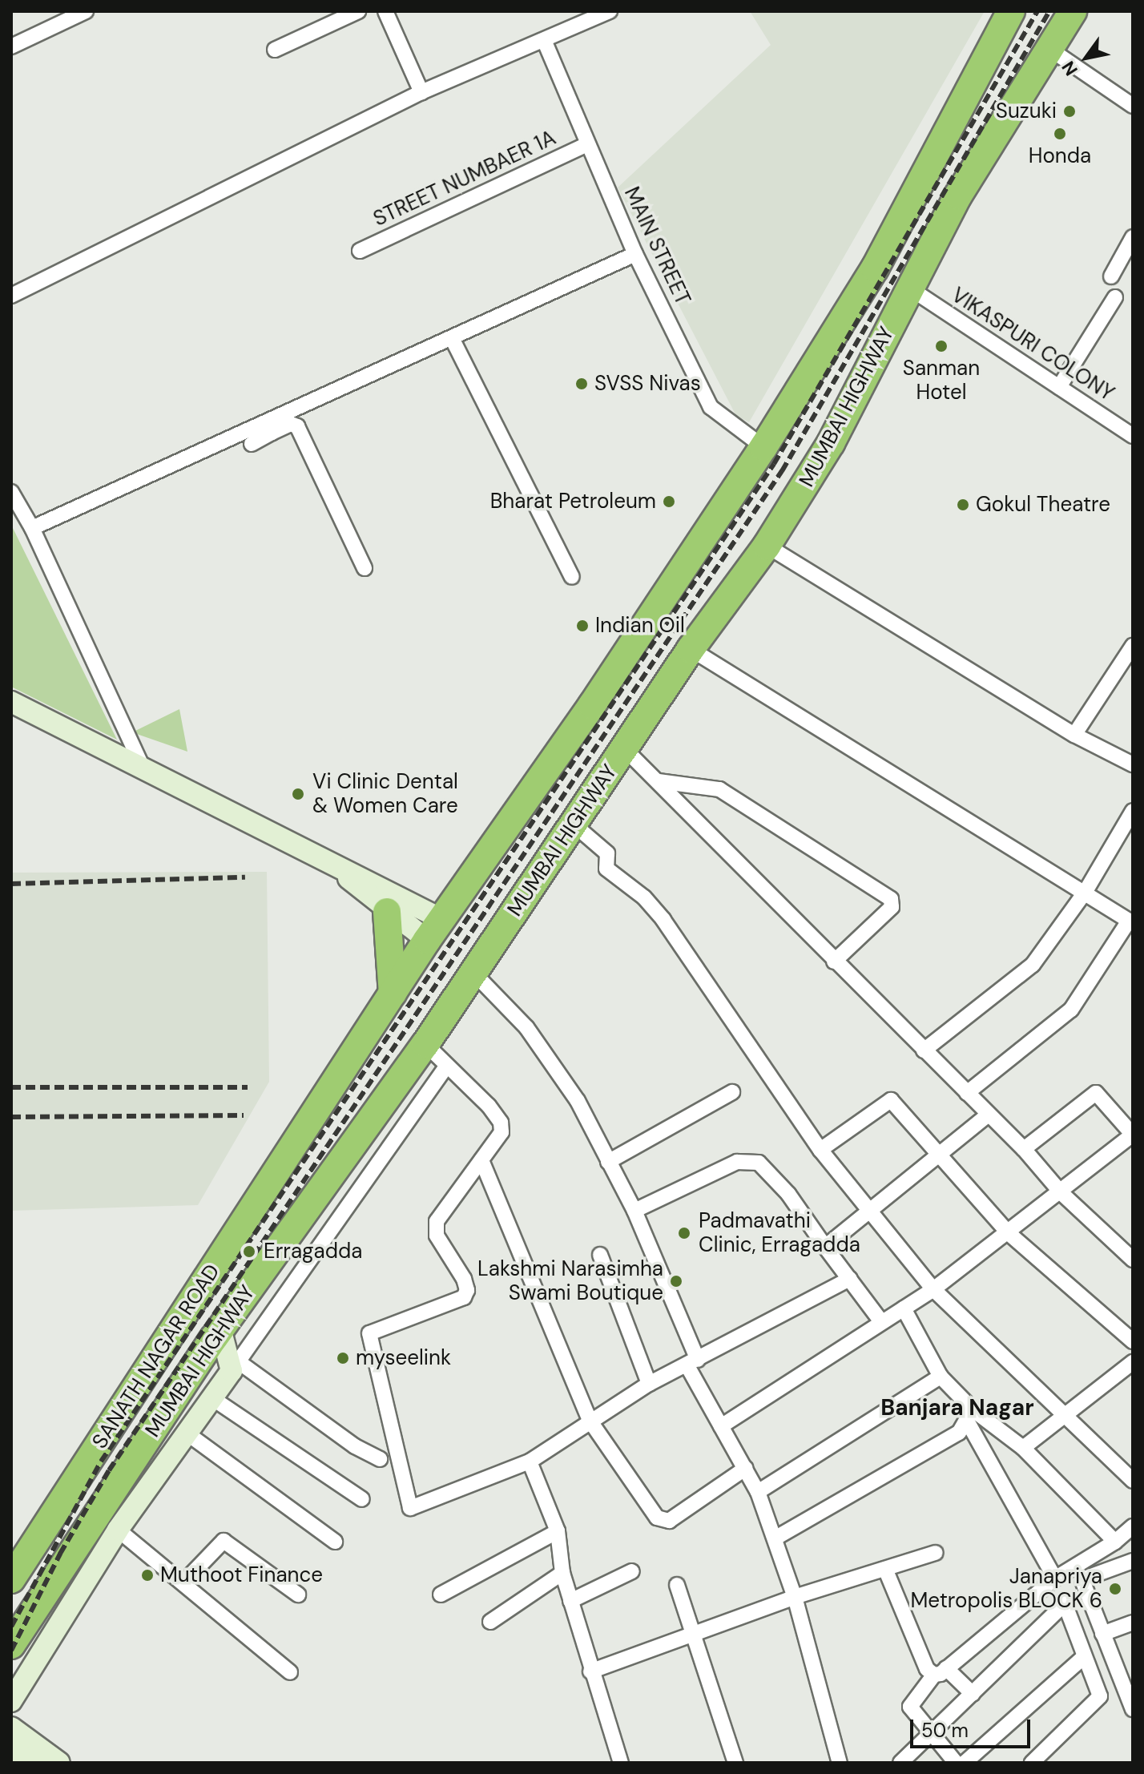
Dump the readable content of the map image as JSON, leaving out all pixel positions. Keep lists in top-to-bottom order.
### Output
{
  "streets": {
    "highway": ["MUMBAI HIGHWAY", "SANATH NAGAR ROAD"],
    "street": ["STREET NUMBAER 1A", "MAIN STREET", "VIKASPURI COLONY"]
  },
  "crossings": [
    ["STREET NUMBAER 1A", "MAIN STREET"],
    ["MAIN STREET", "MUMBAI HIGHWAY"],
    ["VIKASPURI COLONY", "MUMBAI HIGHWAY"],
    ["MUMBAI HIGHWAY", "SANATH NAGAR ROAD"]
  ],
  "districts": ["Banjara Nagar"],
  "places": [
    "Suzuki",
    "Honda",
    "Sanman Hotel",
    "SVSS Nivas",
    "Bharat Petroleum",
    "Gokul Theatre",
    "Indian Oil",
    "Vi Clinic Dental & Women Care",
    "Padmavathi Clinic, Erragadda",
    "Erragadda",
    "Lakshmi Narasimha Swami Boutique",
    "myseelink",
    "Muthoot Finance",
    "Janapriya Metropolis BLOCK 6"
  ],
  "scale_bar": "50 m",
  "north": "bottom left"
}
